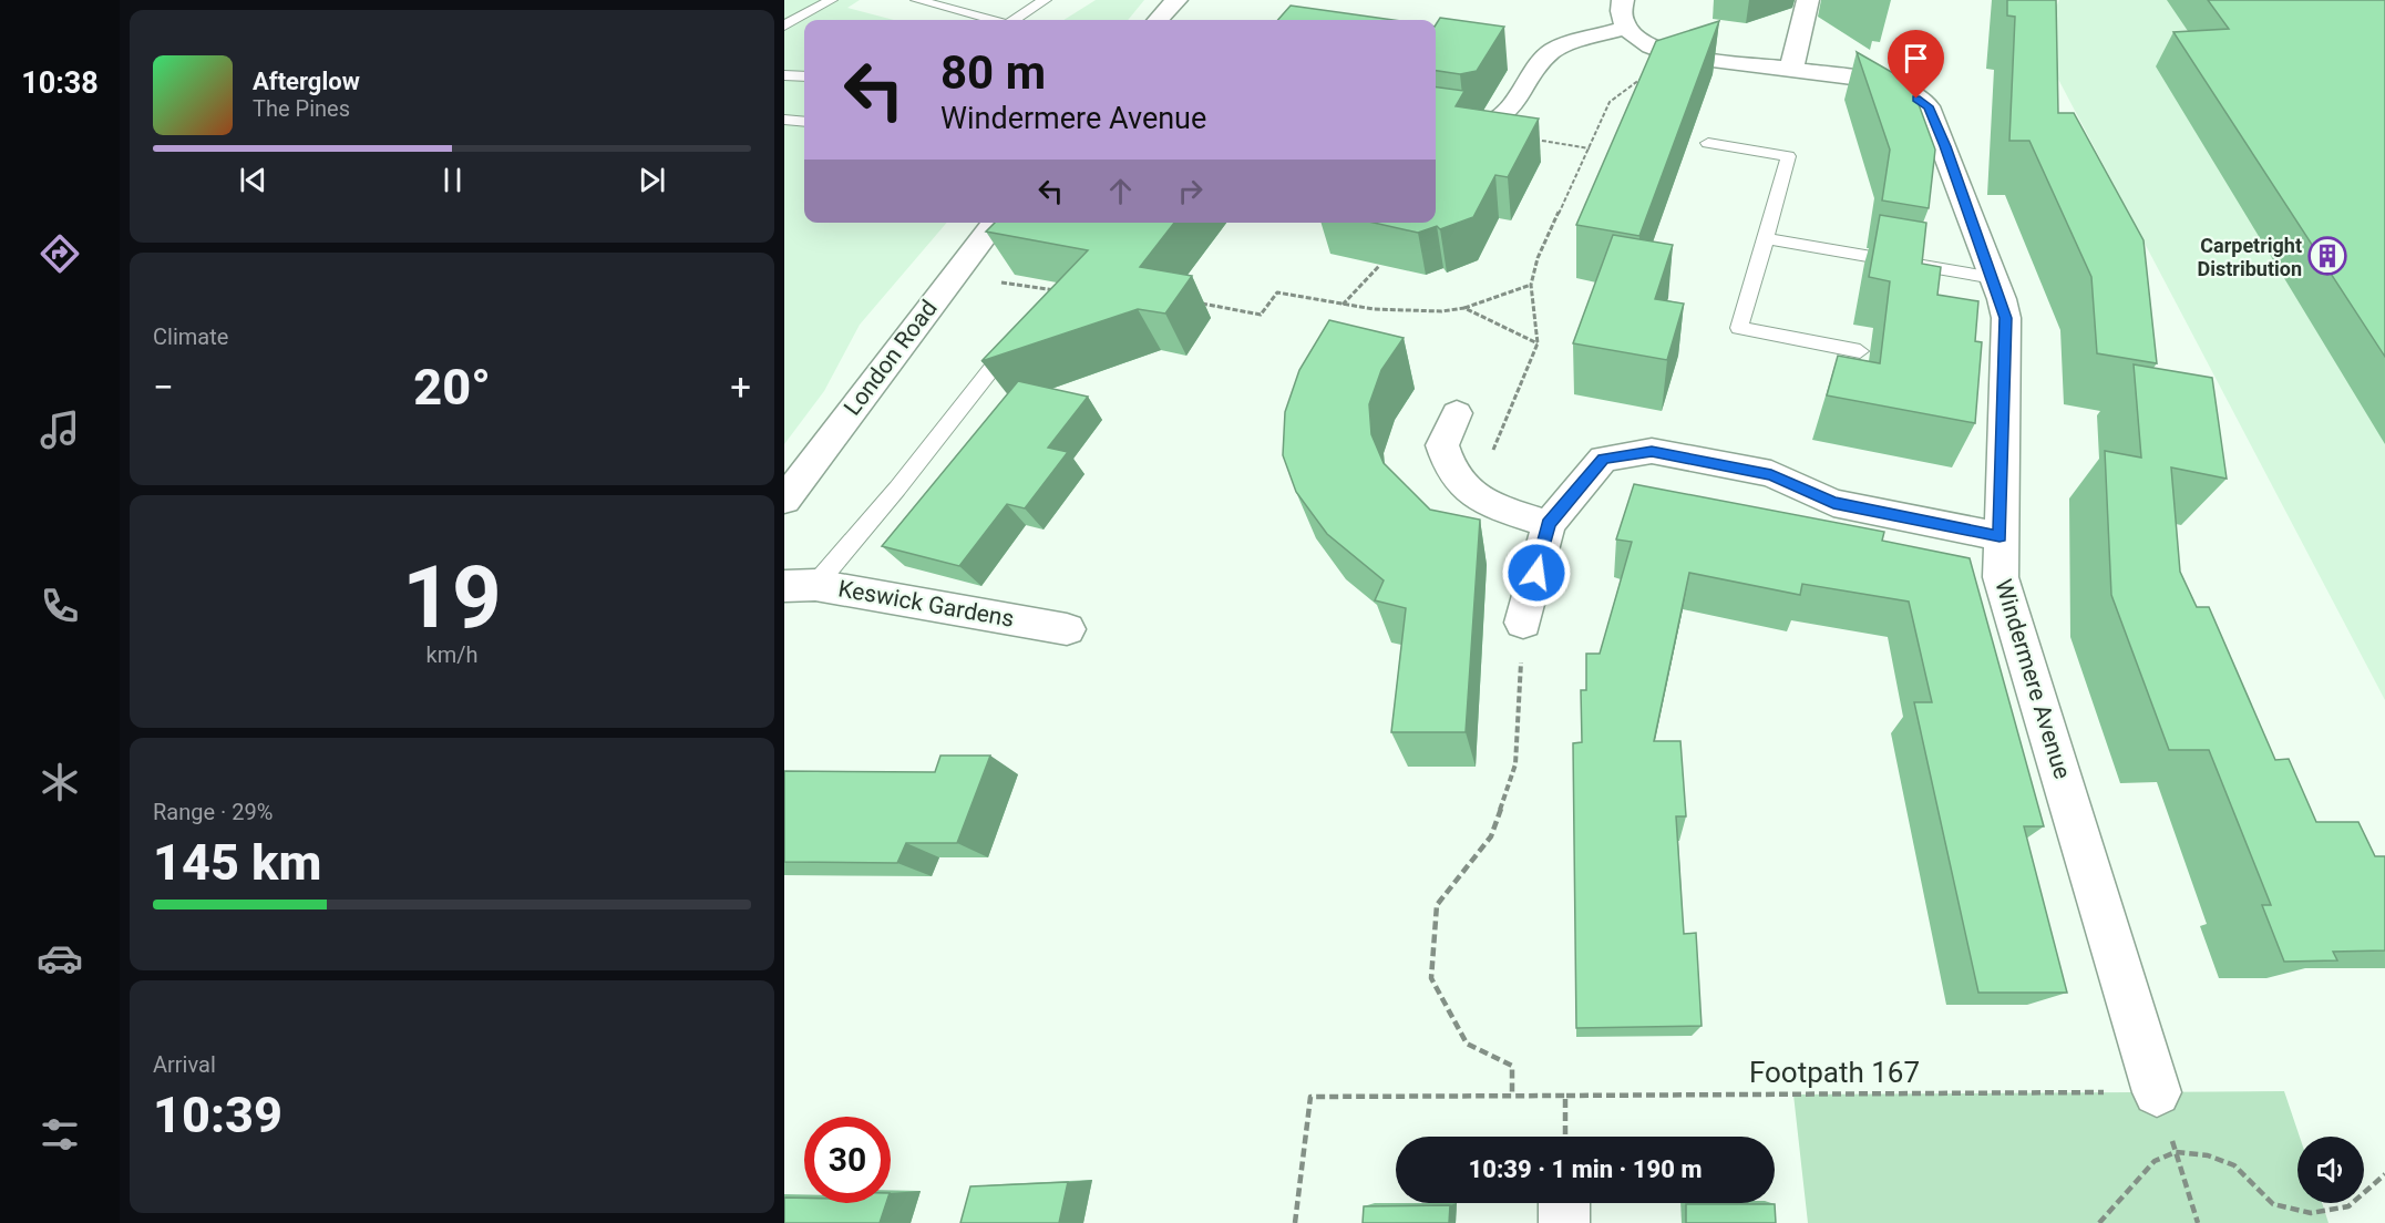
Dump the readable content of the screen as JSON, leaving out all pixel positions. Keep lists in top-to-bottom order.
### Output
{
  "streets": {
    "street": ["London Road", "Keswick Gardens", "Windermere Avenue"],
    "path": ["Footpath 167"]
  },
  "crossings": [
    ["Windermere Avenue", "Footpath 167"]
  ],
  "places": {
    "building": ["Carpetright Distribution"]
  },
  "page": {
    "tabs": "10:38",
    "turn": ["80 m", "Windermere Avenue"],
    "song": ["Afterglow", "The Pines"],
    "tile": [
      "Climate",
      ["19", "km/h"],
      ["Range · 29%", "145 km"],
      ["Arrival", "10:39"]
    ],
    "heat": ["−", "20°", "+"],
    "limit": "30",
    "trip": "10:39 · 1 min · 190 m"
  }
}
